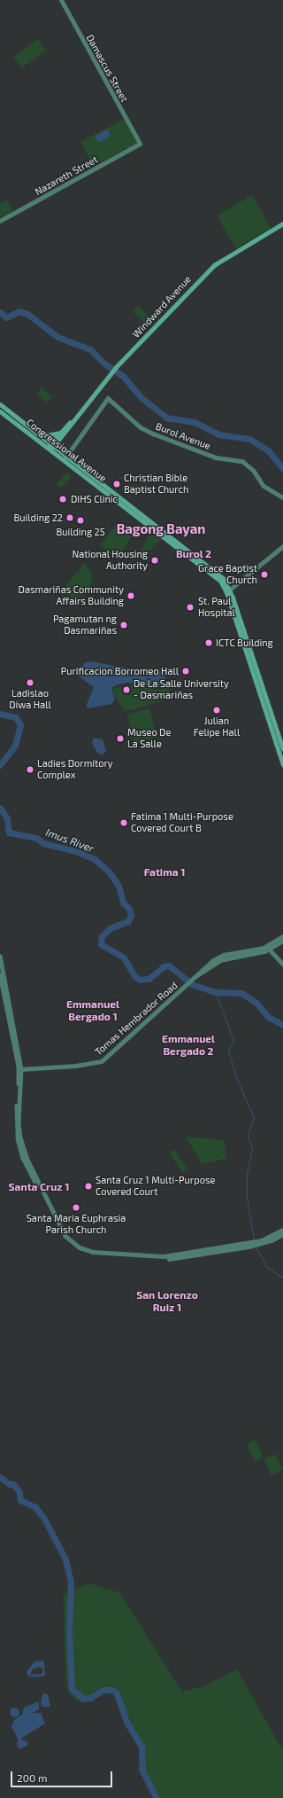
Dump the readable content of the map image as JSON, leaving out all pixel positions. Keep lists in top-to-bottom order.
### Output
{
  "streets": {
    "main road": ["Windward Avenue", "Congressional Avenue"],
    "street": [
      "Damascus Street",
      "Nazareth Street",
      "Burol Avenue",
      "Tomas Hembrador Road"
    ]
  },
  "crossings": [
    ["Damascus Street", "Nazareth Street"],
    ["Windward Avenue", "Congressional Avenue"],
    ["Burol Avenue", "Congressional Avenue"]
  ],
  "districts": [
    "Bagong Bayan",
    "Burol 2",
    "Fatima 1",
    "Emmanuel Bergado 1",
    "Emmanuel Bergado 2",
    "Santa Cruz 1",
    "San Lorenzo Ruiz 1"
  ],
  "water": ["Imus River"],
  "places": [
    "Christian Bible Baptist Church",
    "DIHS Clinic",
    "Building 22",
    "Building 25",
    "National Housing Authority",
    "Grace Baptist Church",
    "Dasmariñas Community Affairs Building",
    "St. Paul Hospital",
    "Pagamutan ng Dasmariñas",
    "ICTC Building",
    "Purificacion Borromeo Hall",
    "Ladislao Diwa Hall",
    "De La Salle University - Dasmariñas",
    "Julian Felipe Hall",
    "Museo De La Salle",
    "Ladies Dormitory Complex",
    "Fatima 1 Multi-Purpose Covered Court B",
    "Santa Cruz 1 Multi-Purpose Covered Court",
    "Santa Maria Euphrasia Parish Church"
  ],
  "scale_bar": "200 m"
}
